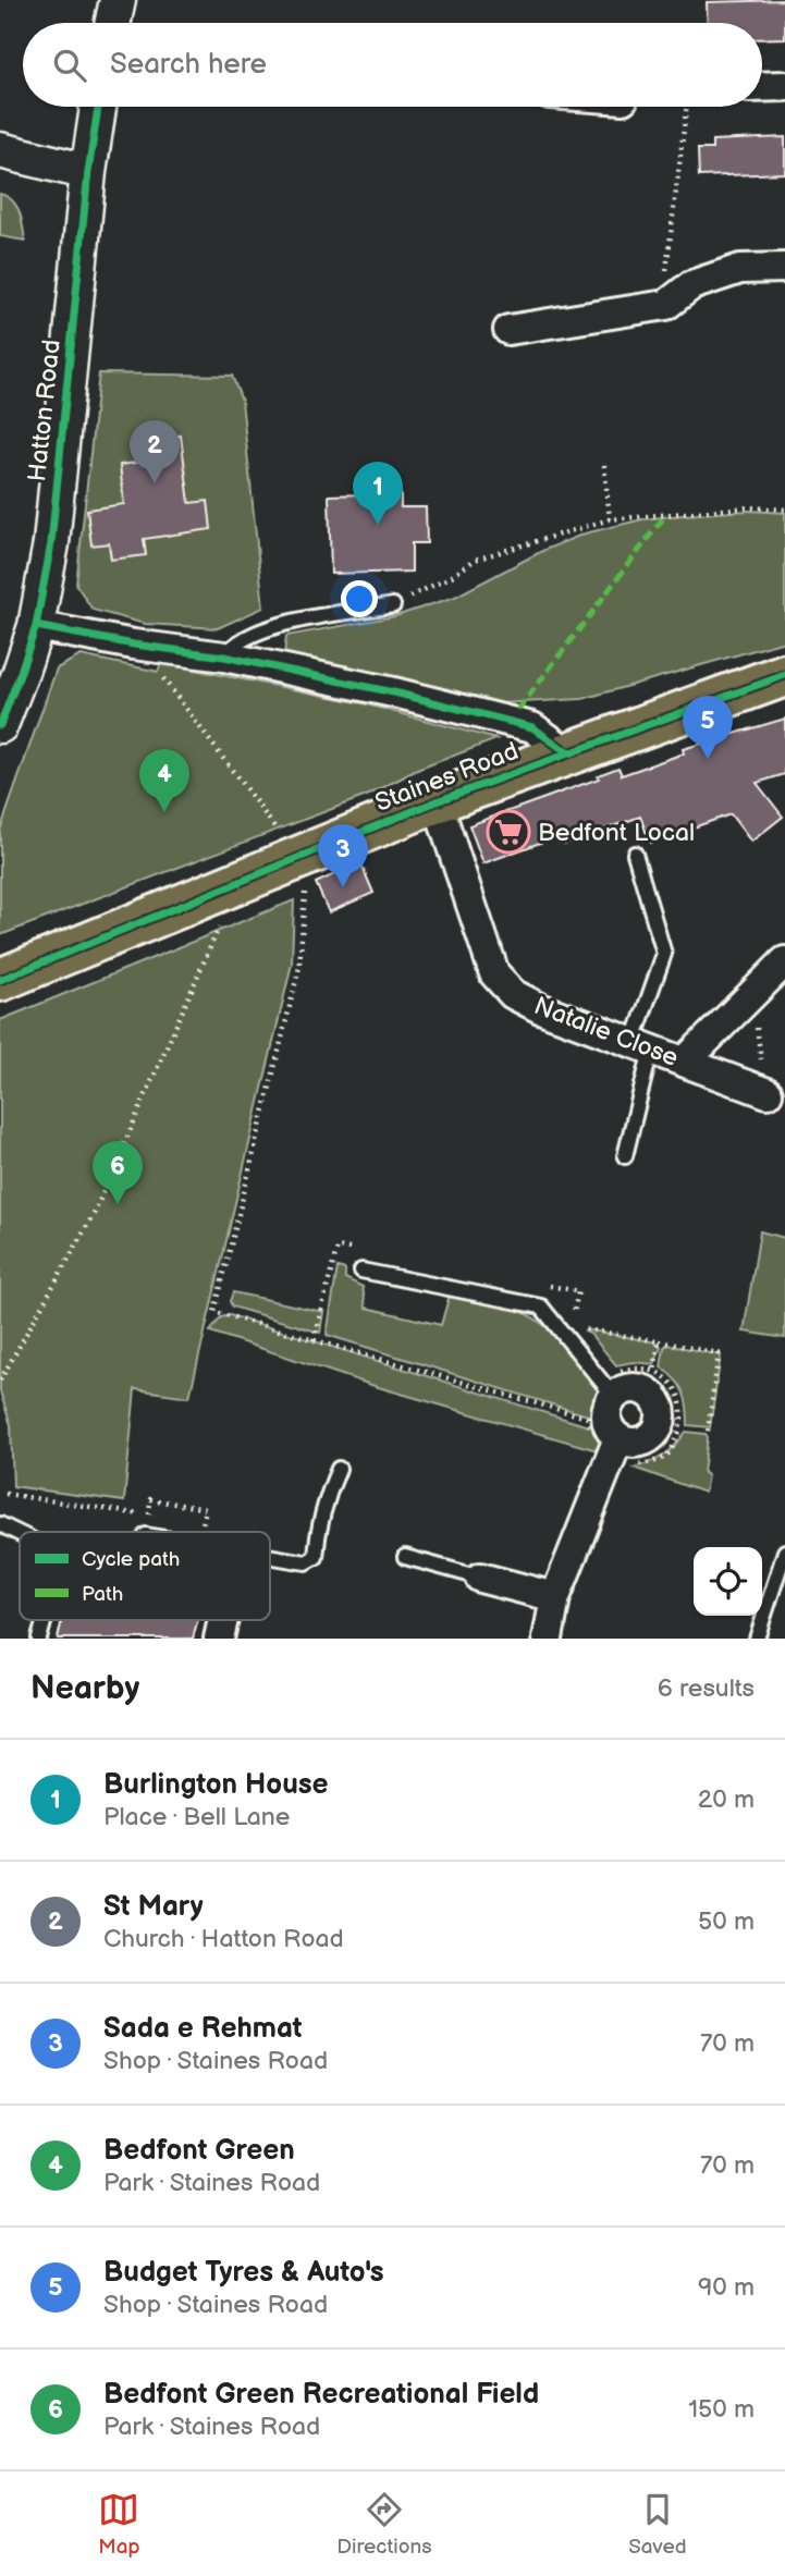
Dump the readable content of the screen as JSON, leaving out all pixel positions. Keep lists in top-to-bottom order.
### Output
{
  "streets": {
    "main road": ["Staines Road"],
    "street": ["Hatton Road", "Natalie Close"]
  },
  "crossings": [
    ["Staines Road", "Natalie Close"]
  ],
  "places": {
    "supermarket": ["Bedfont Local"]
  },
  "legend": ["Cycle path", "Path"],
  "page": {
    "search": "Search here",
    "pins": [
      "2",
      "1",
      "5",
      "4",
      "3",
      "6"
    ],
    "heading": ["Nearby", "6 results"],
    "list": [
      {
        "mark": "1",
        "name": "Burlington House",
        "note": "Place · Bell Lane",
        "value": "20 m"
      },
      {
        "mark": "2",
        "name": "St Mary",
        "note": "Church · Hatton Road",
        "value": "50 m"
      },
      {
        "mark": "3",
        "name": "Sada e Rehmat",
        "note": "Shop · Staines Road",
        "value": "70 m"
      },
      {
        "mark": "4",
        "name": "Bedfont Green",
        "note": "Park · Staines Road",
        "value": "70 m"
      },
      {
        "mark": "5",
        "name": "Budget Tyres & Auto's",
        "note": "Shop · Staines Road",
        "value": "90 m"
      },
      {
        "mark": "6",
        "name": "Bedfont Green Recreational Field",
        "note": "Park · Staines Road",
        "value": "150 m"
      }
    ],
    "nav": ["Map", "Directions", "Saved"]
  }
}
